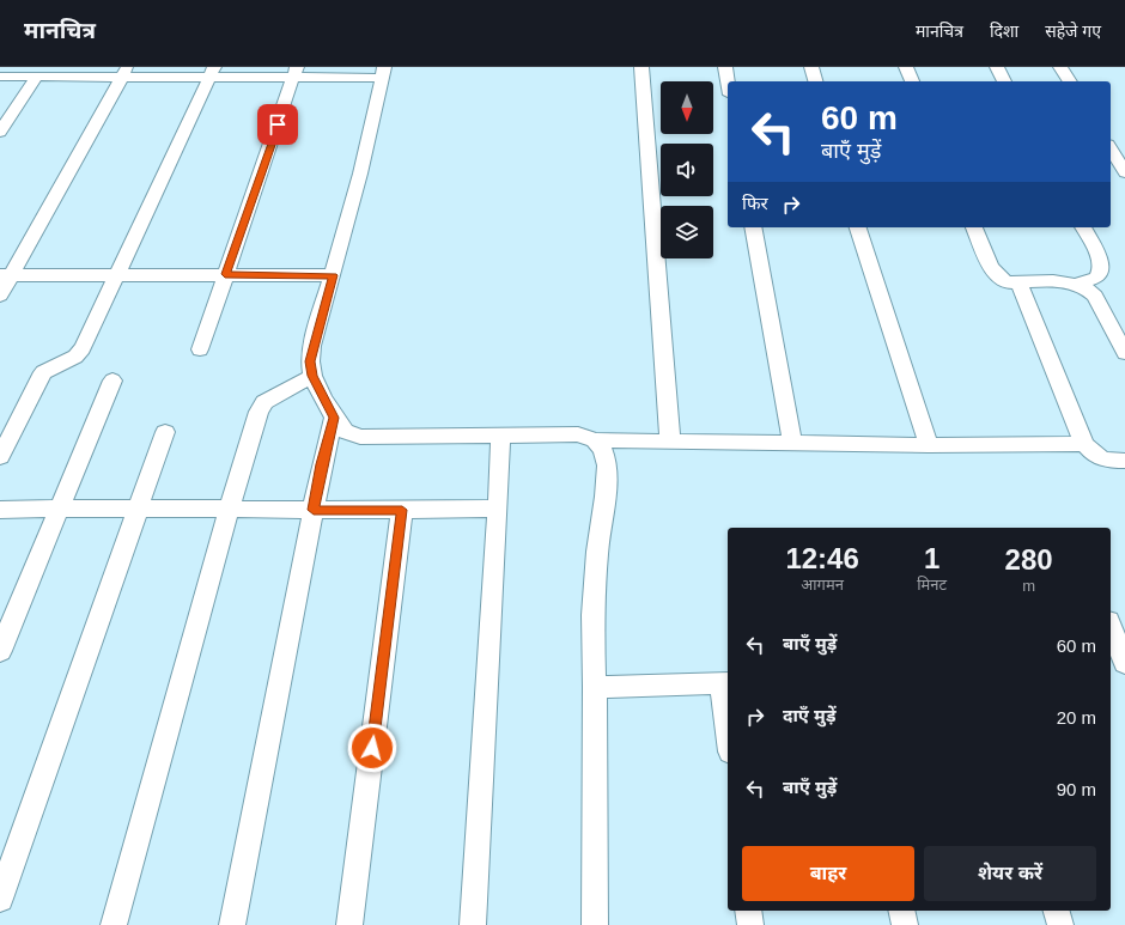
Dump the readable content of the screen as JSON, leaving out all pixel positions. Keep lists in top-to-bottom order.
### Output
{
  "north": "bottom",
  "page": {
    "header": "मानचित्र",
    "nav": ["मानचित्र", "दिशा", "सहेजे गए"],
    "turn": ["60 m", "बाएँ मुड़ें"],
    "then": "फिर",
    "eta": [
      "12:46",
      "आगमन",
      "1",
      "मिनट",
      "280",
      "m"
    ],
    "list": [
      {
        "name": "बाएँ मुड़ें",
        "value": "60 m"
      },
      {
        "name": "दाएँ मुड़ें",
        "value": "20 m"
      },
      {
        "name": "बाएँ मुड़ें",
        "value": "90 m"
      }
    ],
    "buttons": ["बाहर", "शेयर करें"]
  }
}
